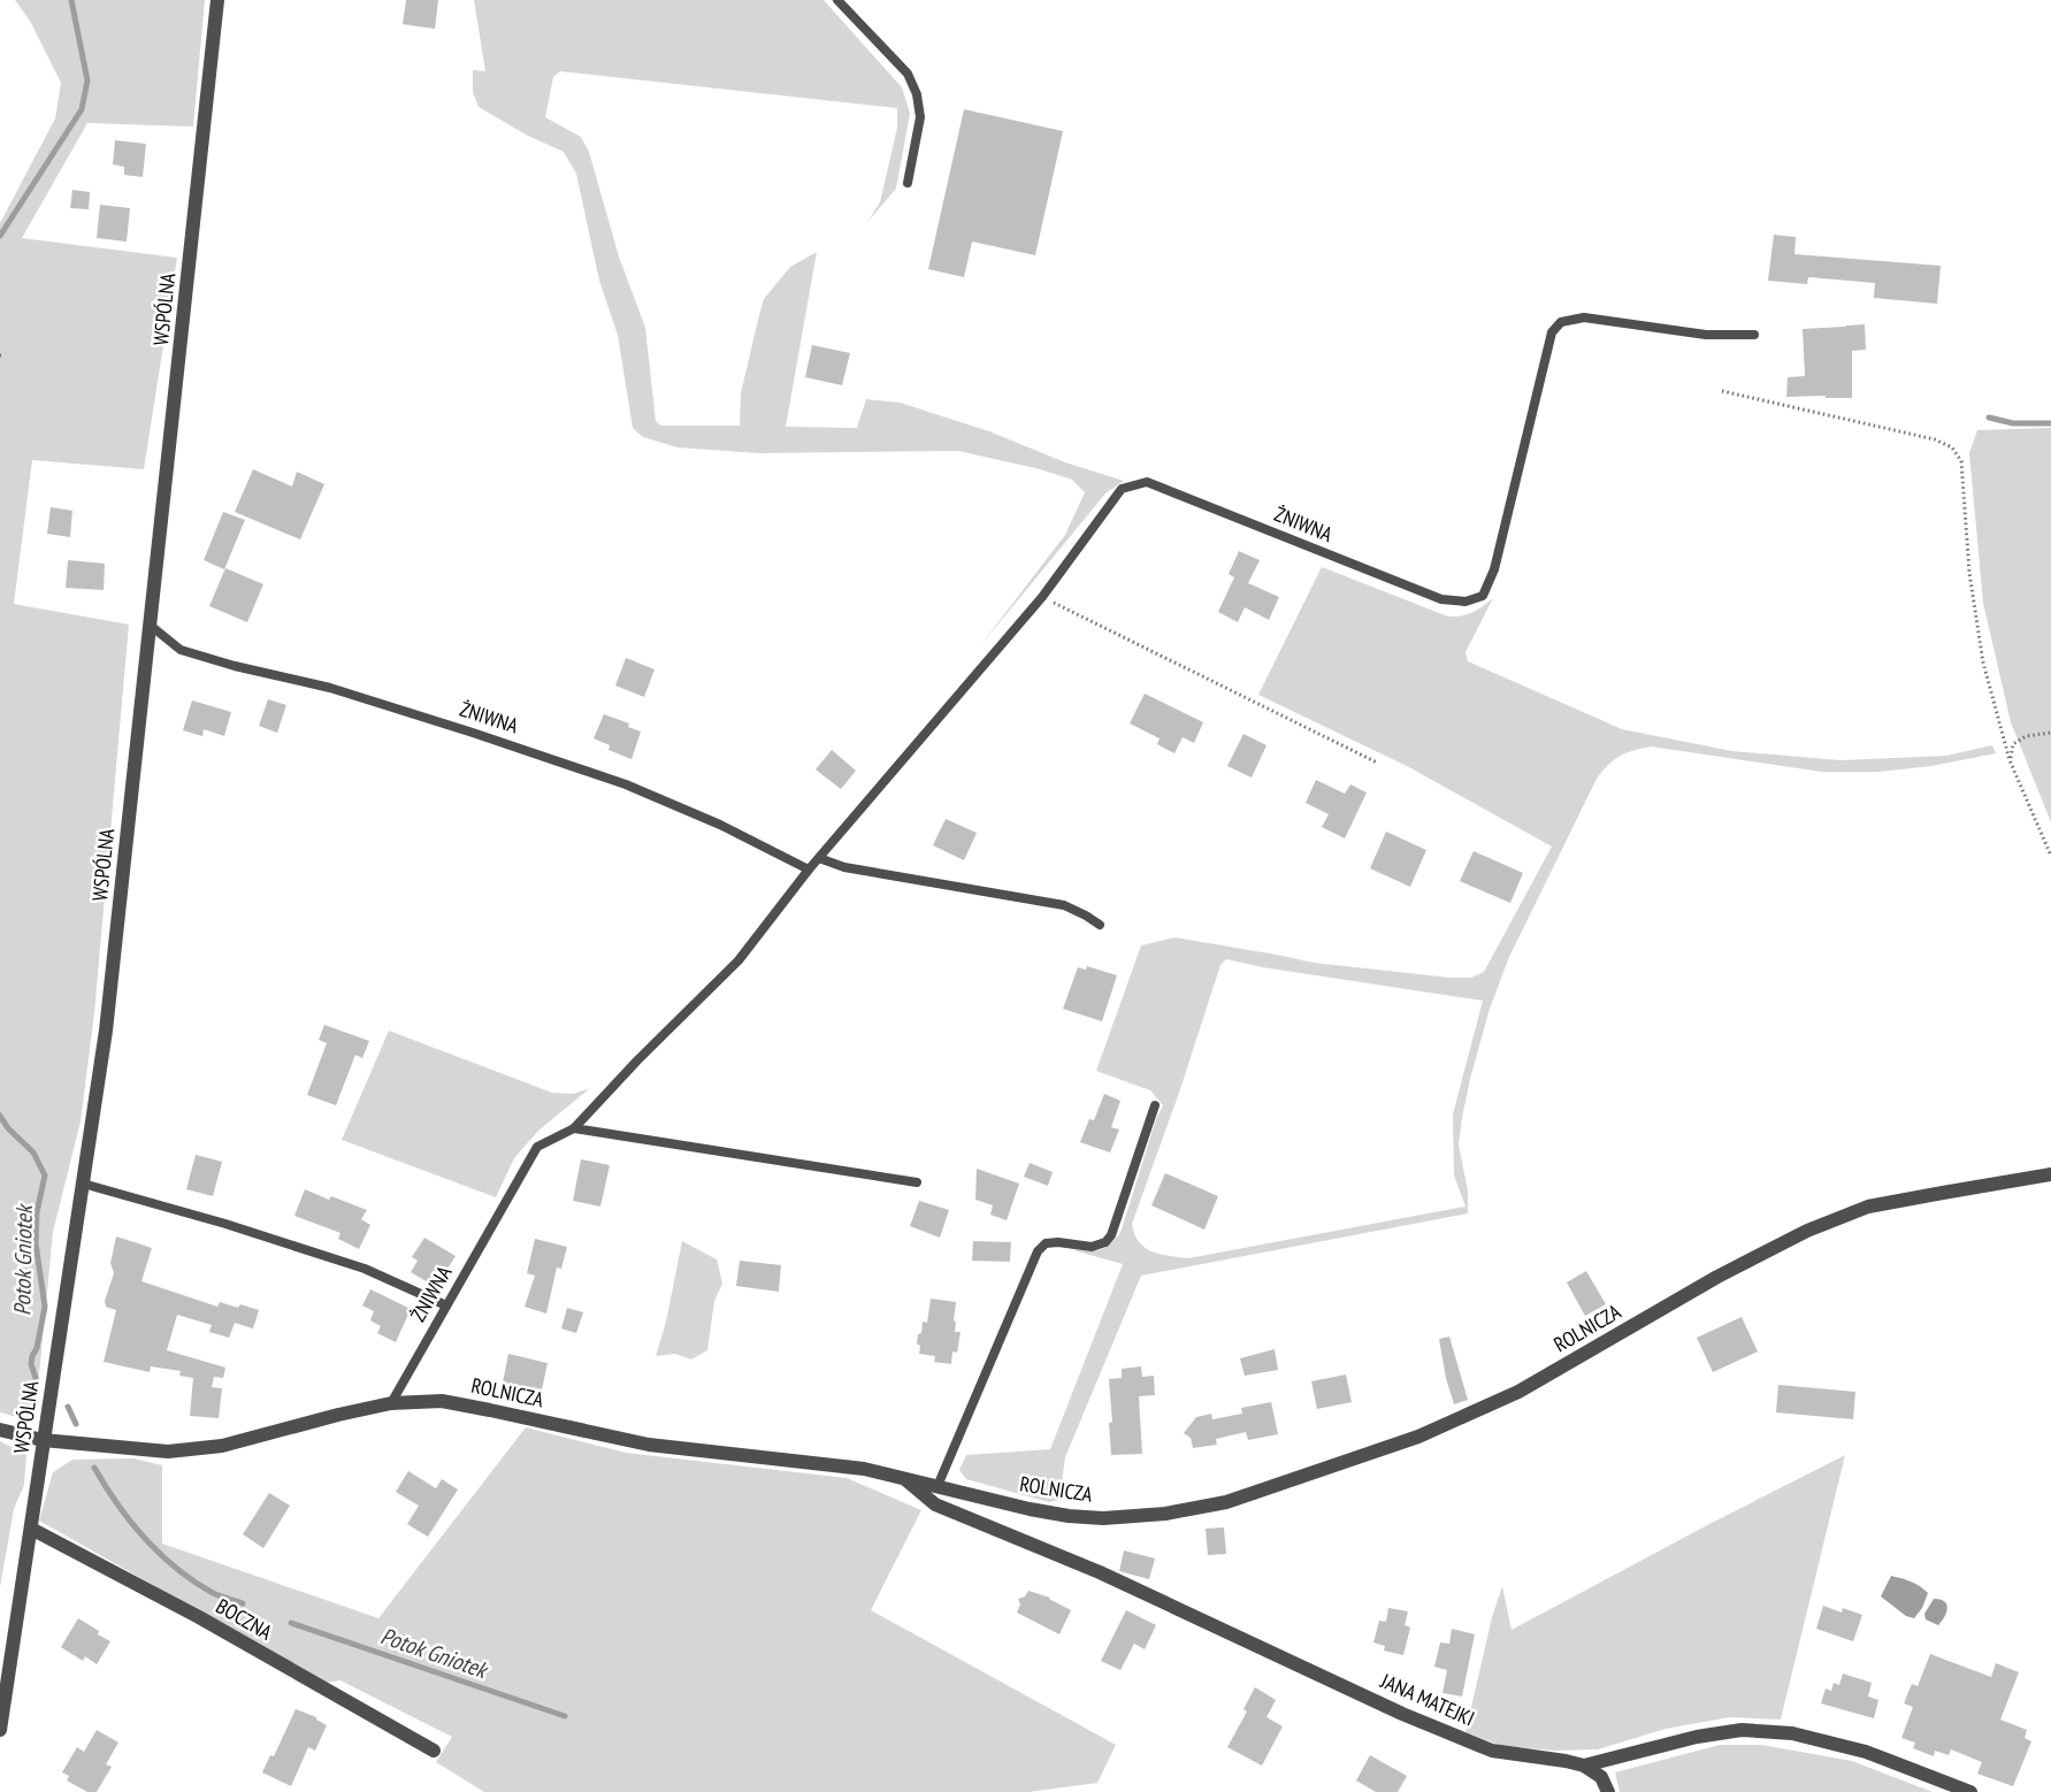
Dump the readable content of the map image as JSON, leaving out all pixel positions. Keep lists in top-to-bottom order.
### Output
{
  "streets": {
    "street": [
      "WSPÓLNA",
      "ROLNICZA",
      "BOCZNA",
      "JANA MATEJKI"
    ],
    "lane": ["ŻNIWNA"]
  },
  "crossings": [
    ["WSPÓLNA", "ŻNIWNA"],
    ["WSPÓLNA", "ROLNICZA"],
    ["WSPÓLNA", "BOCZNA"],
    ["ŻNIWNA", "ROLNICZA"],
    ["ROLNICZA", "JANA MATEJKI"]
  ],
  "water": ["Potok Gniotek"]
}
